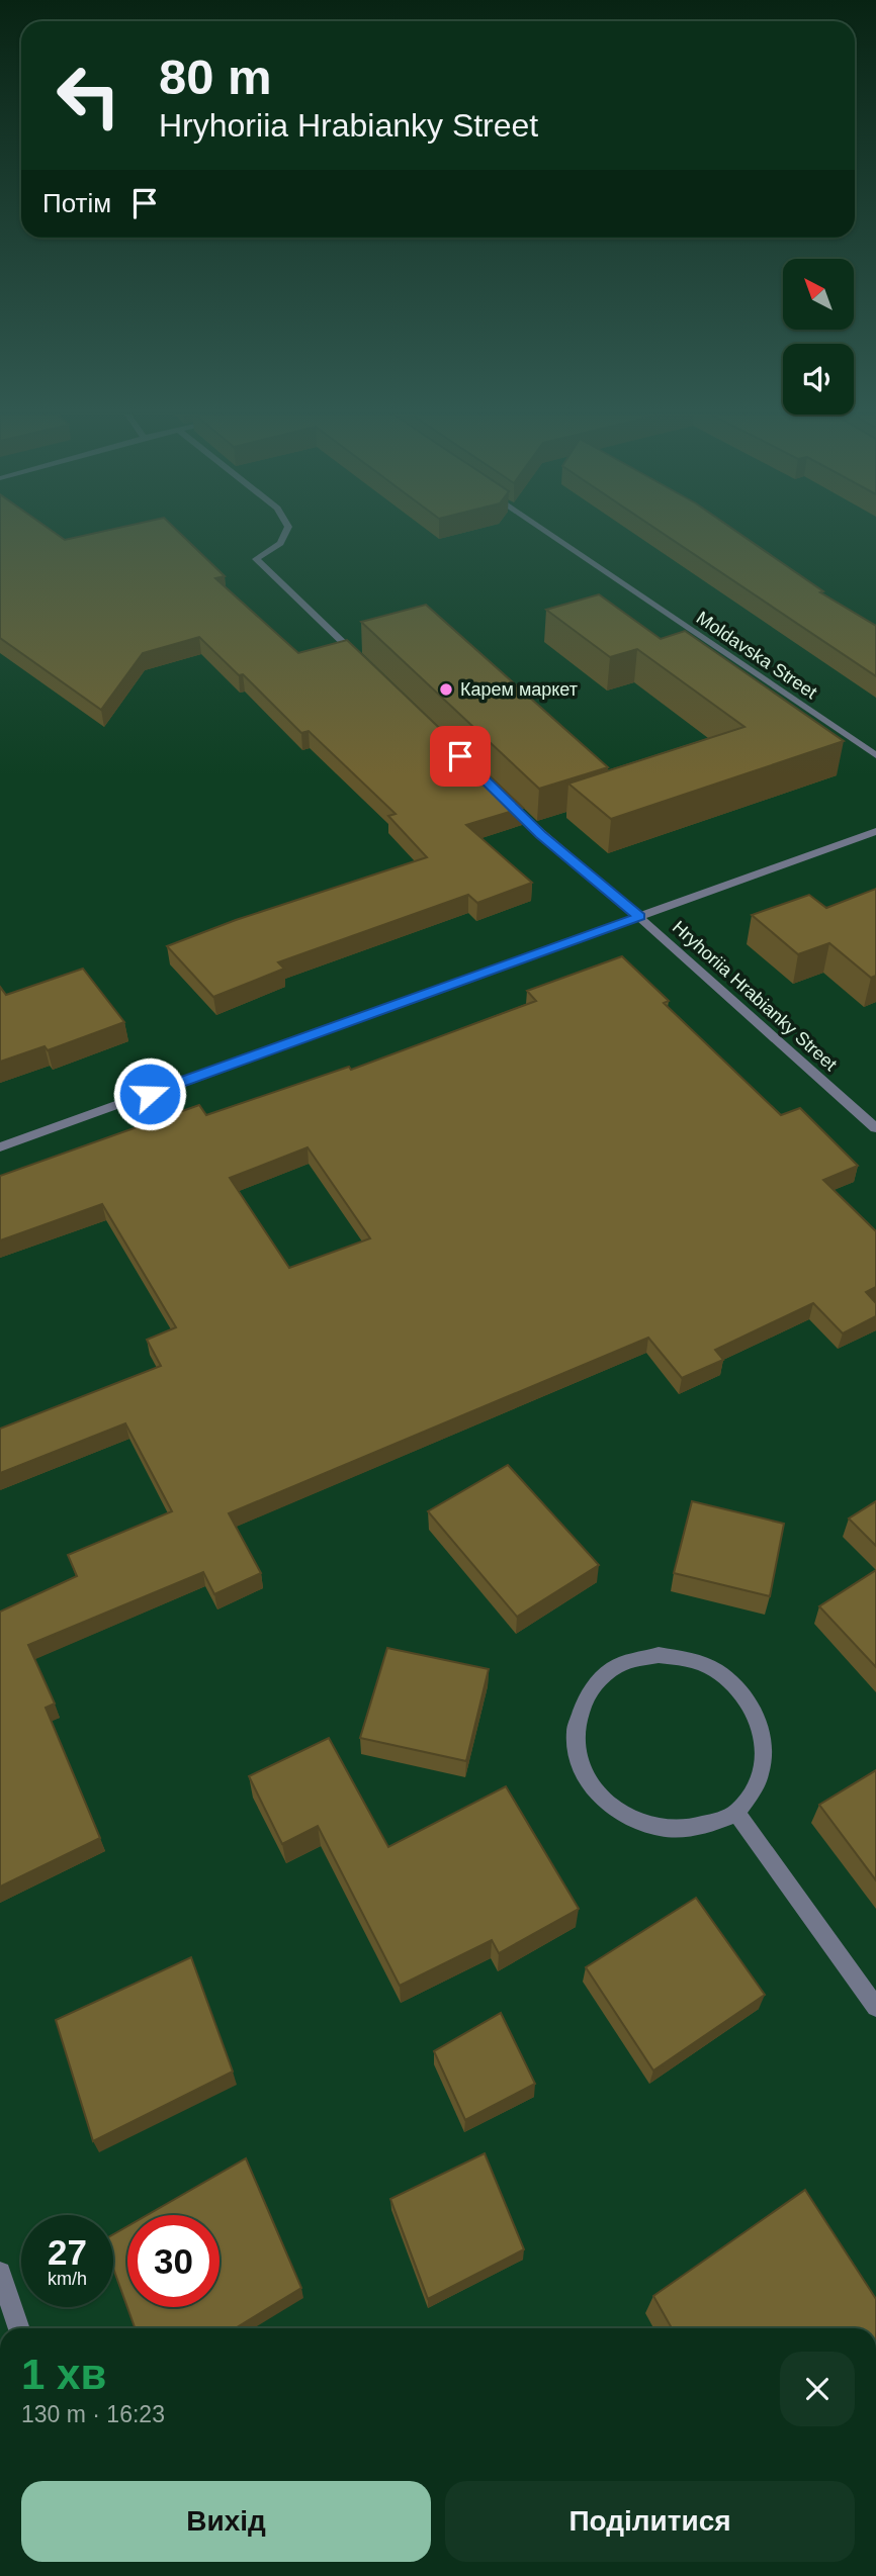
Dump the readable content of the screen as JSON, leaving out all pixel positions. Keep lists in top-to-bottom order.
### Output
{
  "streets": {
    "street": ["Moldavska Street", "Hryhoriia Hrabianky Street"]
  },
  "places": ["Карем маркет"],
  "north": "top left",
  "page": {
    "turn": ["80 m", "Hryhoriia Hrabianky Street"],
    "then": "Потім",
    "speed": "27 km/h",
    "limit": "30",
    "heading": ["1 хв", "130 m · 16:23"],
    "buttons": ["Вихід", "Поділитися"]
  }
}
